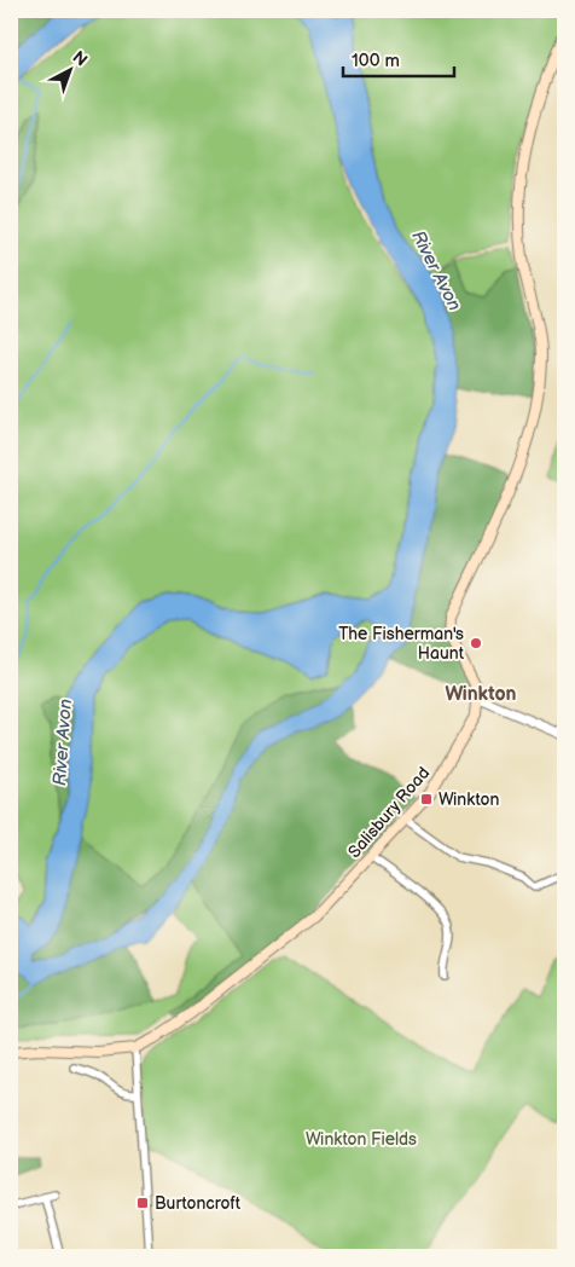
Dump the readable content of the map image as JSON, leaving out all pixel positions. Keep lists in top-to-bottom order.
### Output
{
  "streets": {
    "main road": ["Salisbury Road"]
  },
  "districts": ["Winkton"],
  "water": ["River Avon"],
  "parks": ["Winkton Fields"],
  "places": {
    "other": ["The Fisherman's Haunt"],
    "transit": ["Winkton", "Burtoncroft"]
  },
  "scale_bar": "100 m",
  "north": "top right"
}
